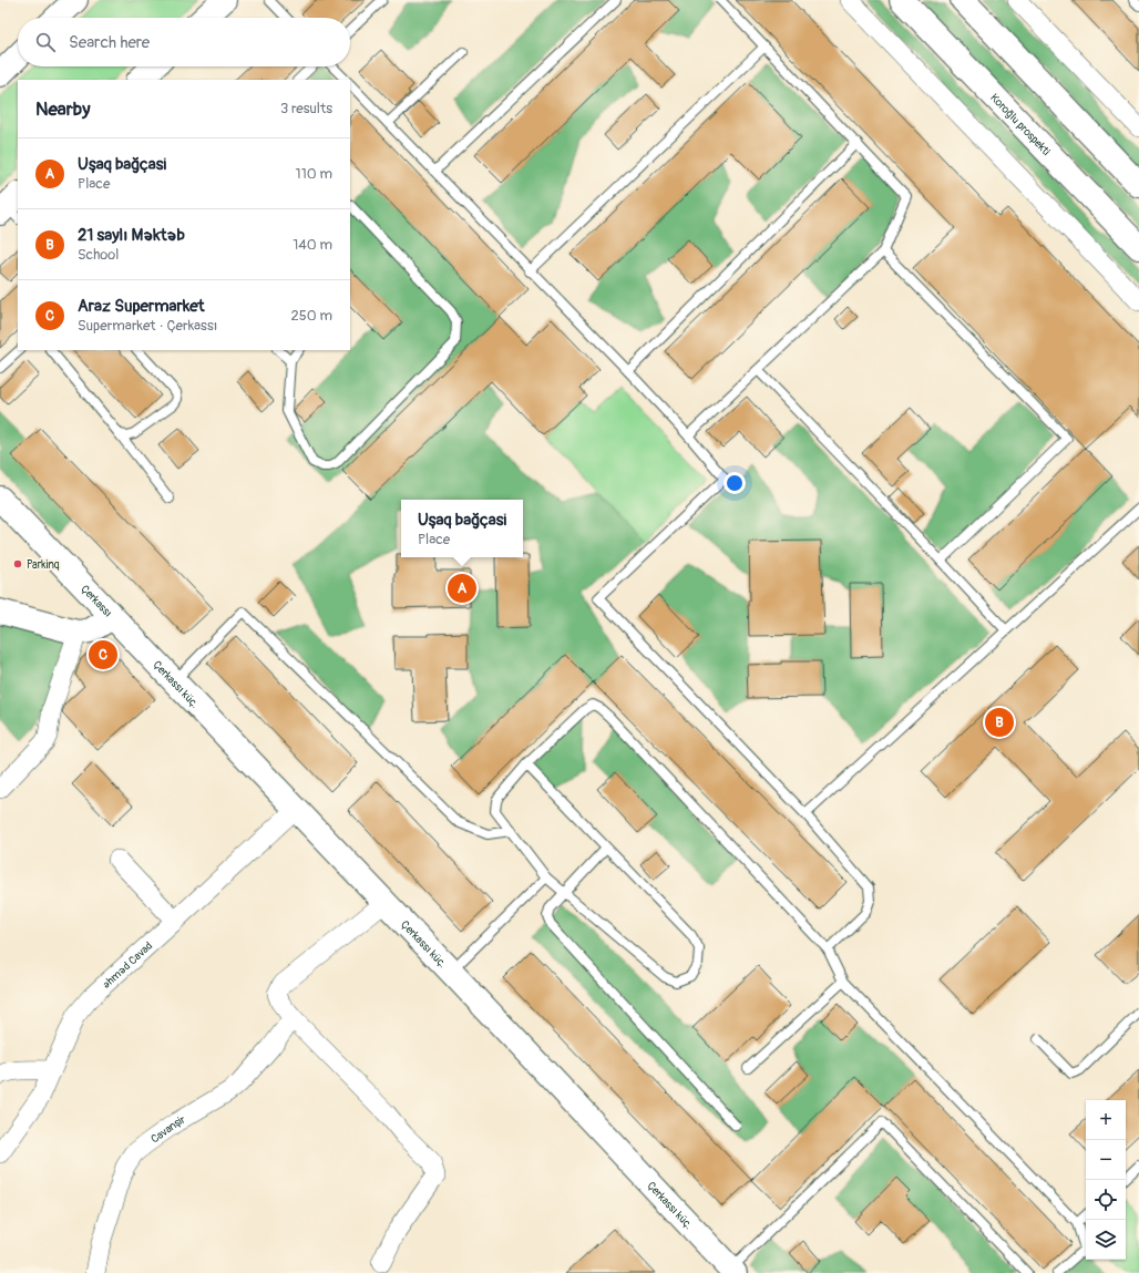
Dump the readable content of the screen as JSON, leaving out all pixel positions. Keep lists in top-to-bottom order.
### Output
{
  "streets": {
    "street": [
      "Koroğlu prospekti",
      "Çerkassı",
      "Çerkassı küç.",
      "Əhməd Cavad",
      "Cavanşir"
    ]
  },
  "crossings": [
    ["Çerkassı", "Çerkassı küç."],
    ["Çerkassı küç.", "Əhməd Cavad"]
  ],
  "places": ["Parkinq"],
  "page": {
    "search": "Search here",
    "heading": ["Nearby", "3 results"],
    "list": [
      {
        "mark": "A",
        "name": "Uşaq bağçasi",
        "note": "Place",
        "value": "110 m"
      },
      {
        "mark": "B",
        "name": "21 saylı Məktəb",
        "note": "School",
        "value": "140 m"
      },
      {
        "mark": "C",
        "name": "Araz Supermarket",
        "note": "Supermarket · Çerkassı",
        "value": "250 m"
      }
    ],
    "popup": ["Uşaq bağçasi", "Place"],
    "pins": ["A", "C", "B"],
    "map_buttons": ["+", "−"]
  }
}
